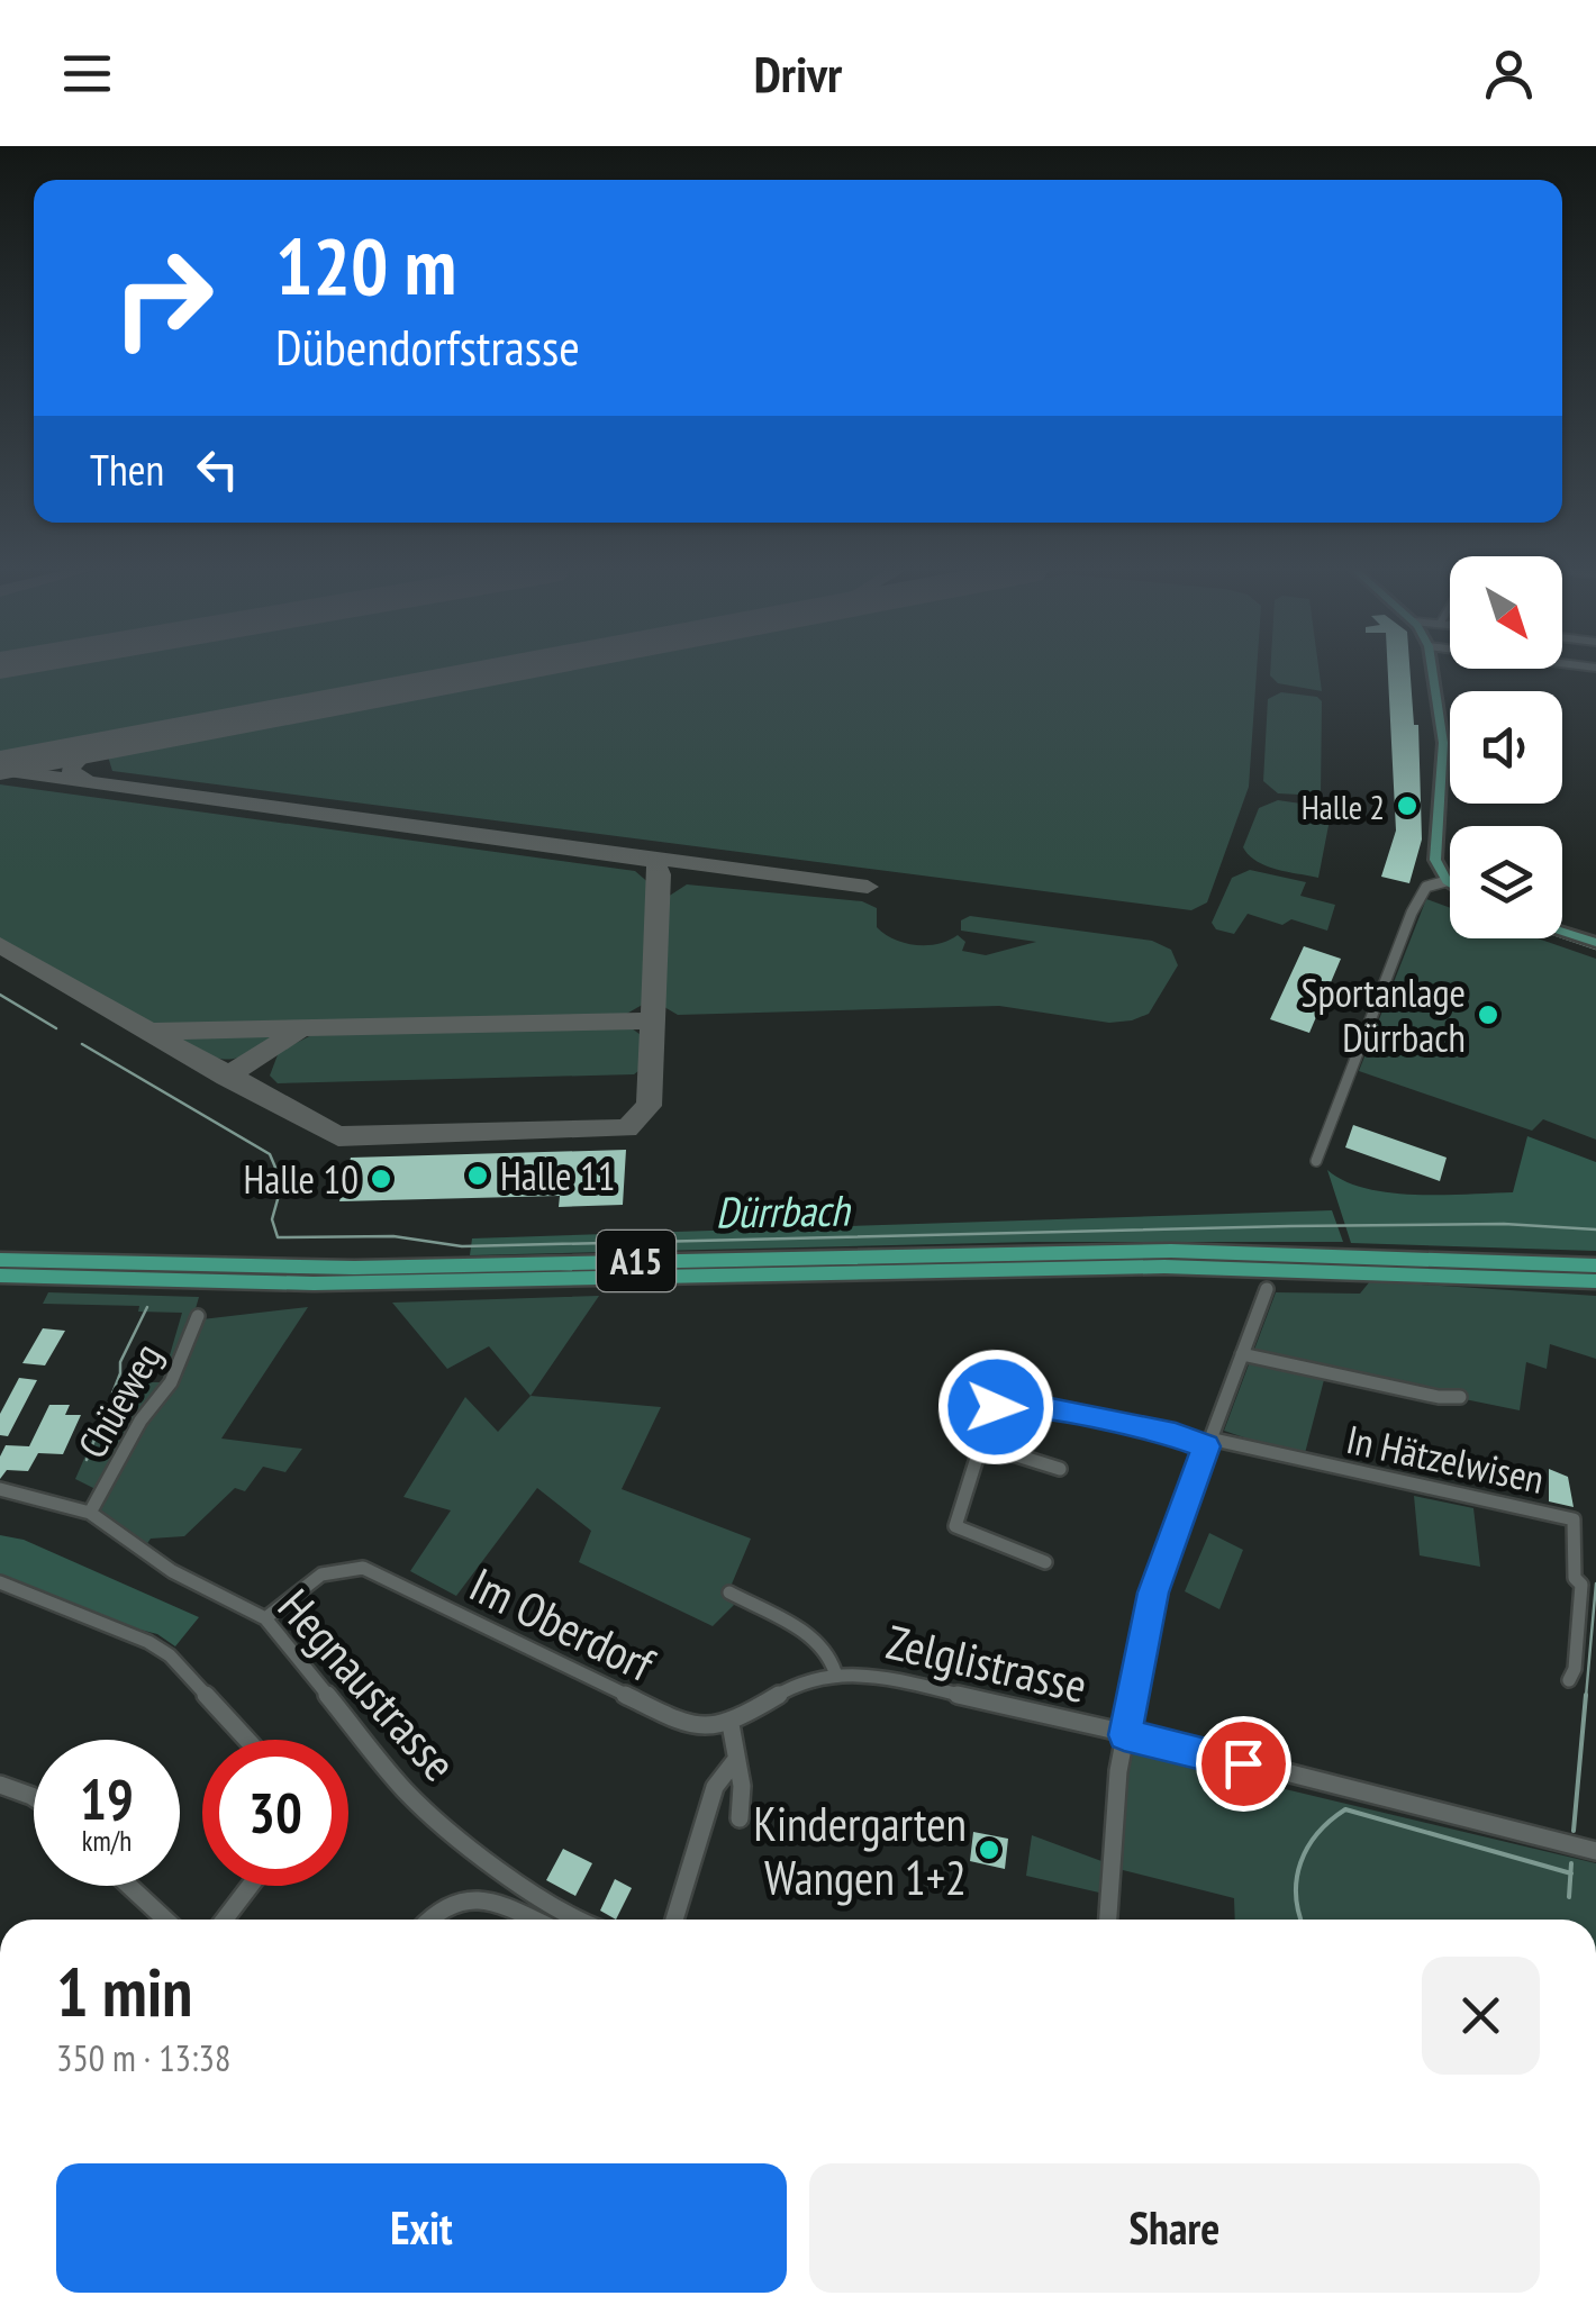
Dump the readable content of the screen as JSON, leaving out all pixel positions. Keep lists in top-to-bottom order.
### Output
{
  "streets": {
    "highway": ["A15"],
    "street": [
      "Chüeweg",
      "In Hätzelwisen",
      "Im Oberdorf",
      "Zelglistrasse",
      "Hegnaustrasse"
    ]
  },
  "crossings": [
    ["Chüeweg", "Hegnaustrasse"],
    ["Im Oberdorf", "Hegnaustrasse"]
  ],
  "water": ["Dürrbach"],
  "places": [
    "Halle 2",
    "Sportanlage Dürrbach",
    "Halle 11",
    "Halle 10",
    "Kindergarten Wangen 1+2"
  ],
  "north": "bottom right",
  "page": {
    "header": "Drivr",
    "turn": ["120 m", "Dübendorfstrasse"],
    "then": "Then",
    "speed": "19 km/h",
    "limit": "30",
    "heading": ["1 min", "350 m · 13:38"],
    "buttons": ["Exit", "Share"]
  }
}
